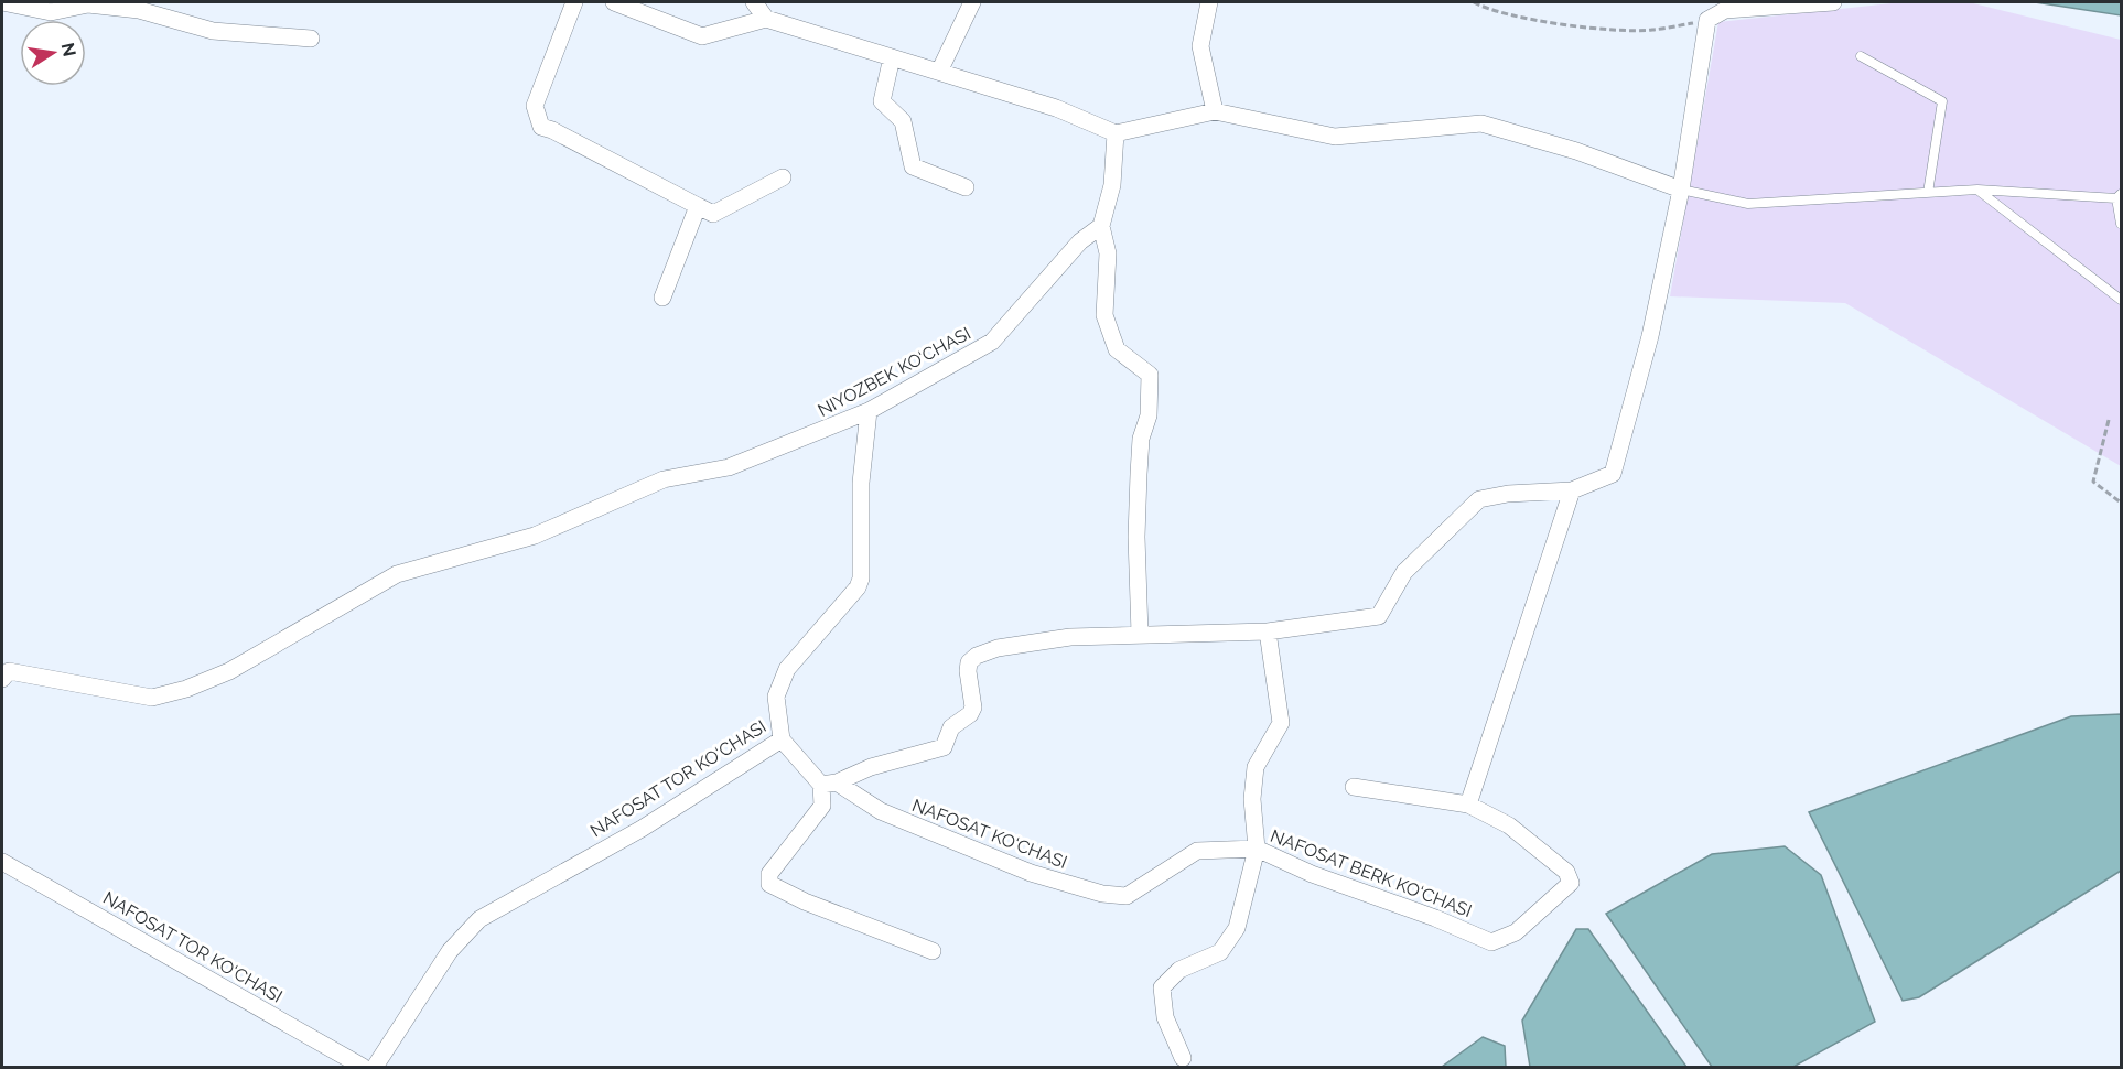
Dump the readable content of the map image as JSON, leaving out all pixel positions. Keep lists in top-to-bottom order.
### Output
{
  "streets": {
    "street": [
      "NIYOZBEK KO‘CHASI",
      "NAFOSAT TOR KO‘CHASI",
      "NAFOSAT KO‘CHASI",
      "NAFOSAT BERK KO‘CHASI"
    ]
  },
  "crossings": [
    ["NIYOZBEK KO‘CHASI", "NAFOSAT TOR KO‘CHASI"],
    ["NAFOSAT TOR KO‘CHASI", "NAFOSAT KO‘CHASI"],
    ["NAFOSAT KO‘CHASI", "NAFOSAT BERK KO‘CHASI"]
  ],
  "north": "right"
}
